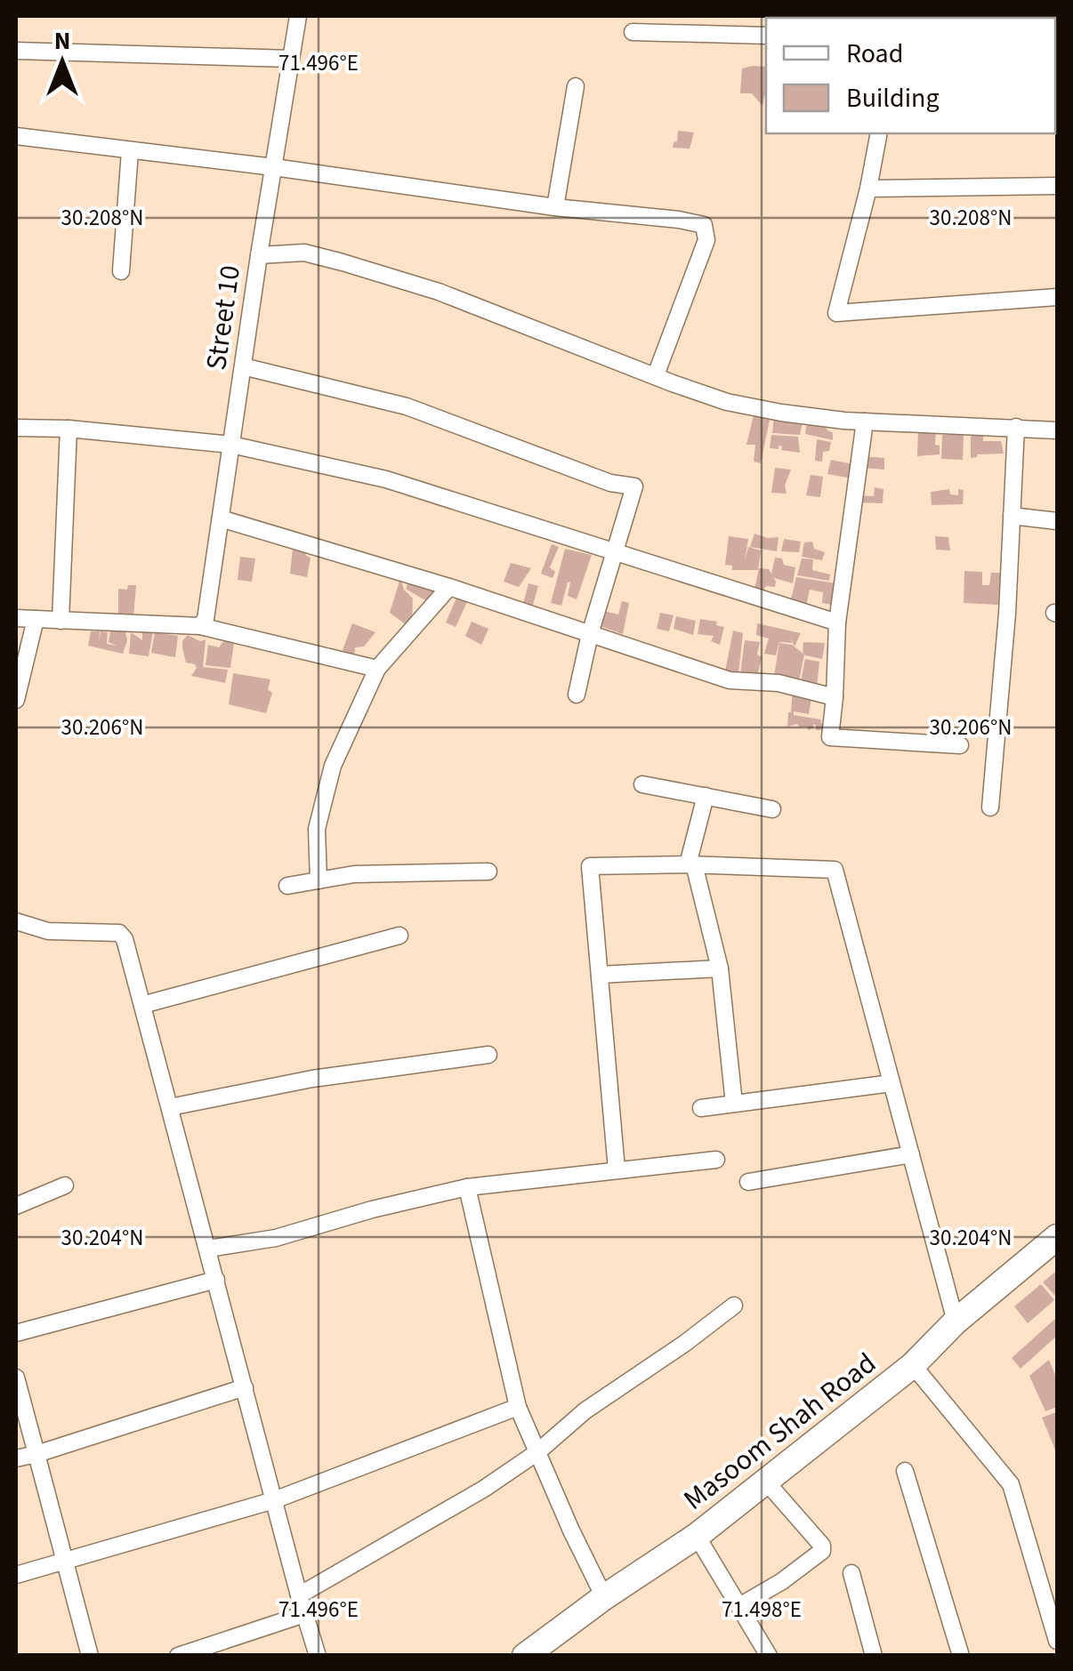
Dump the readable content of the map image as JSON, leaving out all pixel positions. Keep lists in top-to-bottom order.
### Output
{
  "streets": {
    "main road": ["Masoom Shah Road"],
    "street": ["Street 10"]
  },
  "legend": ["Road", "Building"],
  "north": "top",
  "coordinates": [
    "71.496°E",
    "30.208°N",
    "30.206°N",
    "30.204°N",
    "71.498°E"
  ]
}
